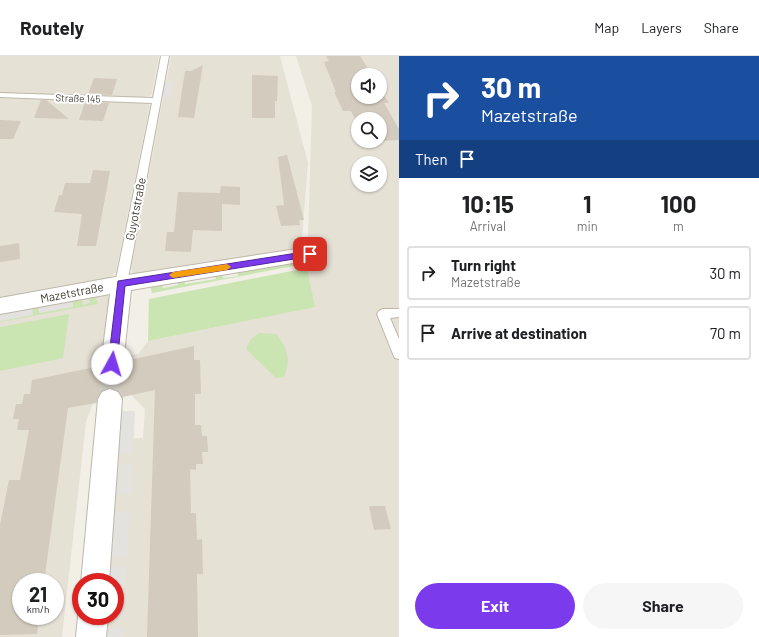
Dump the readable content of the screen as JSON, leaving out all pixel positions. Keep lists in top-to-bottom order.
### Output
{
  "streets": {
    "street": ["Guyotstraße", "Mazetstraße"],
    "lane": ["Straße 145"]
  },
  "crossings": [
    ["Straße 145", "Guyotstraße"],
    ["Guyotstraße", "Mazetstraße"]
  ],
  "page": {
    "header": "Routely",
    "nav": ["Map", "Layers", "Share"],
    "turn": ["30 m", "Mazetstraße"],
    "then": "Then",
    "eta": [
      "10:15",
      "Arrival",
      "1",
      "min",
      "100",
      "m"
    ],
    "list": [
      {
        "name": "Turn right",
        "note": "Mazetstraße",
        "value": "30 m"
      },
      {
        "name": "Arrive at destination",
        "value": "70 m"
      }
    ],
    "speed": "21 km/h",
    "limit": "30",
    "buttons": ["Exit", "Share"]
  }
}
